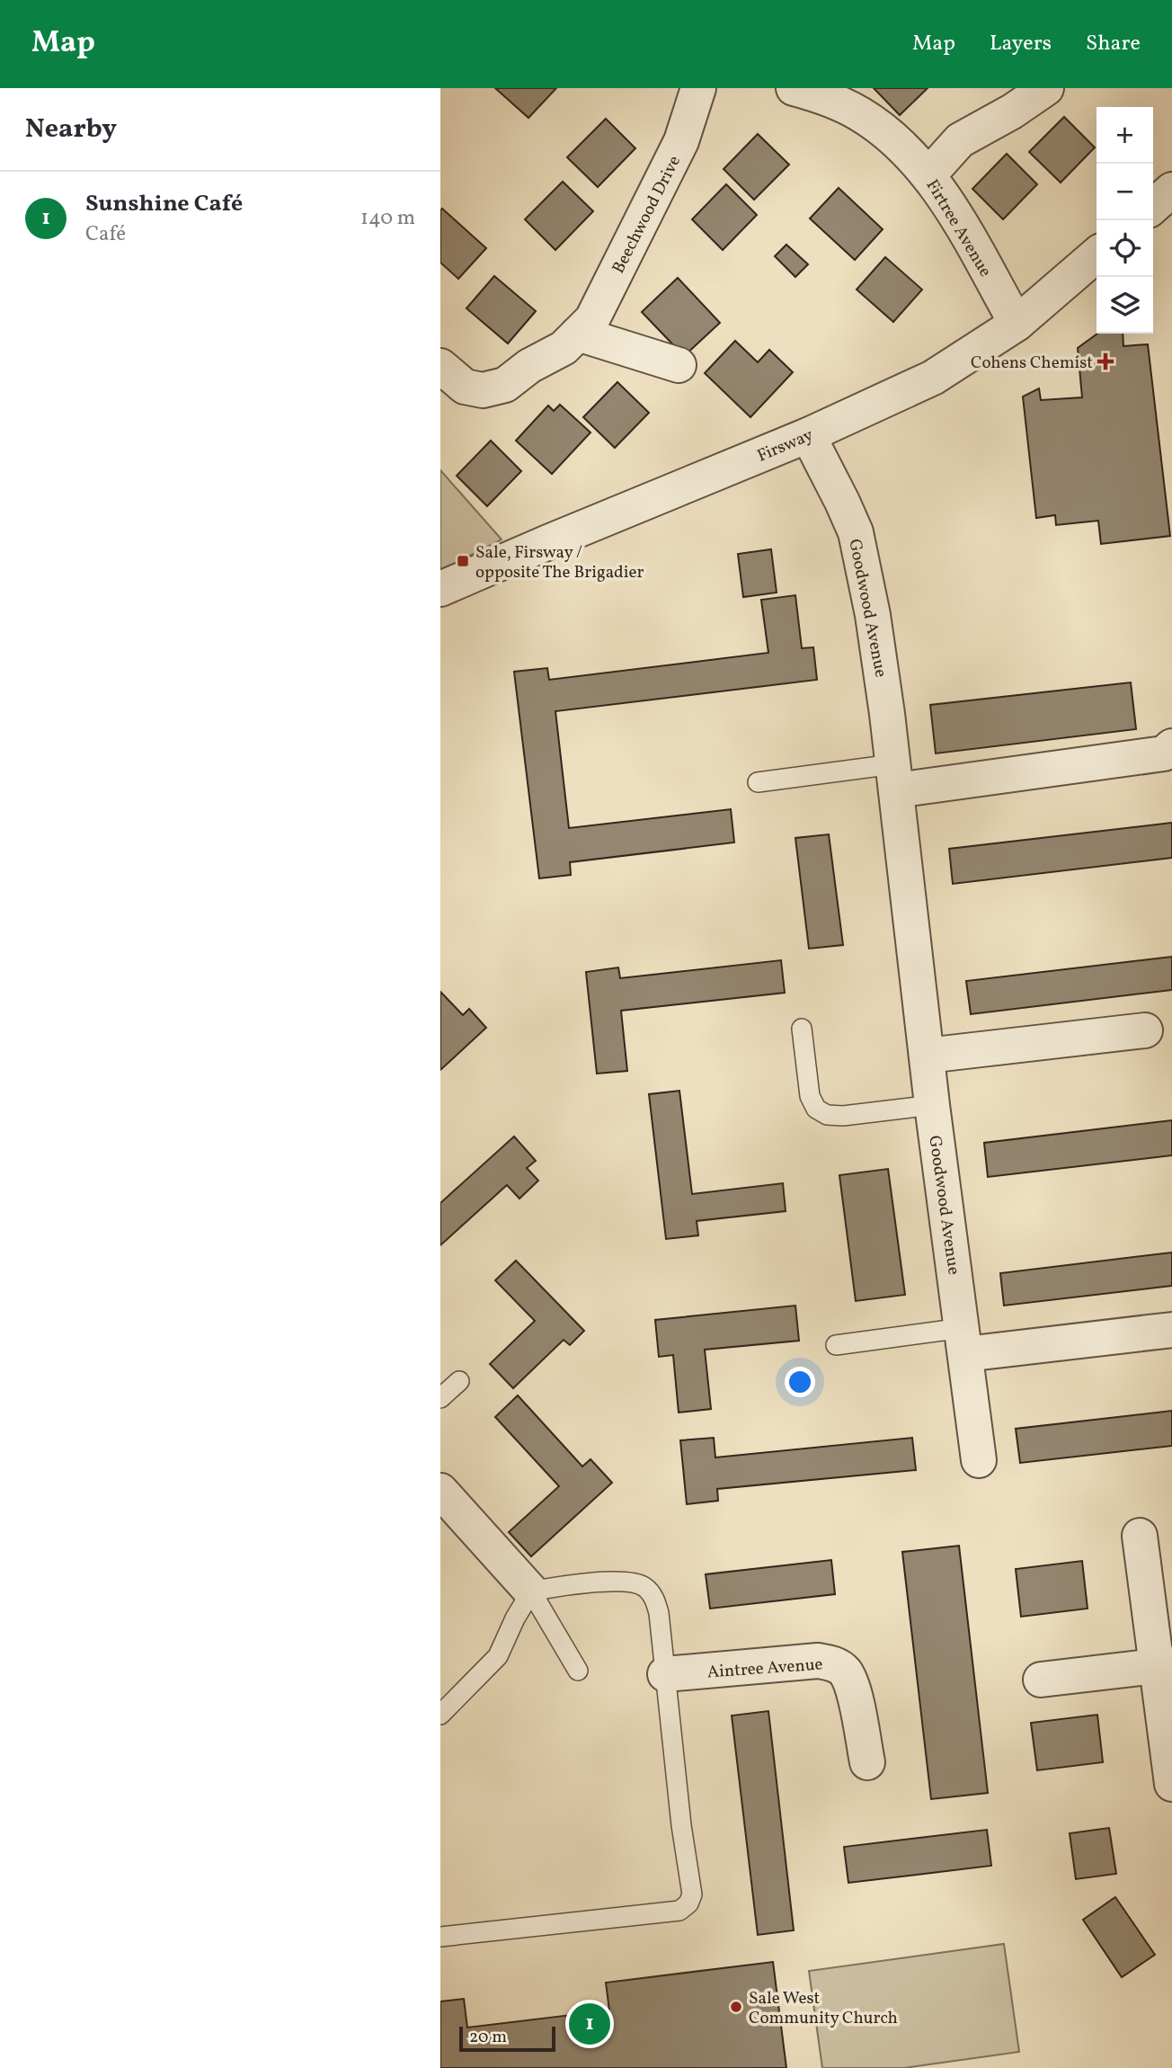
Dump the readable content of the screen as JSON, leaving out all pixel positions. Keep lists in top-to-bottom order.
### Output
{
  "streets": {
    "street": [
      "Beechwood Drive",
      "Firtree Avenue",
      "Firsway",
      "Goodwood Avenue",
      "Aintree Avenue"
    ]
  },
  "crossings": [
    ["Firtree Avenue", "Firsway"],
    ["Firsway", "Goodwood Avenue"]
  ],
  "places": {
    "health": ["Cohens Chemist"],
    "transit": ["Sale, Firsway / opposite The Brigadier"],
    "other": ["Sale West Community Church"]
  },
  "scale_bar": "20 m",
  "page": {
    "header": "Map",
    "nav": ["Map", "Layers", "Share"],
    "heading": "Nearby",
    "map_buttons": ["+", "−"],
    "list": [
      {
        "mark": "1",
        "name": "Sunshine Café",
        "note": "Café",
        "value": "140 m"
      }
    ],
    "pins": "1",
    "scale": "20 m"
  }
}
